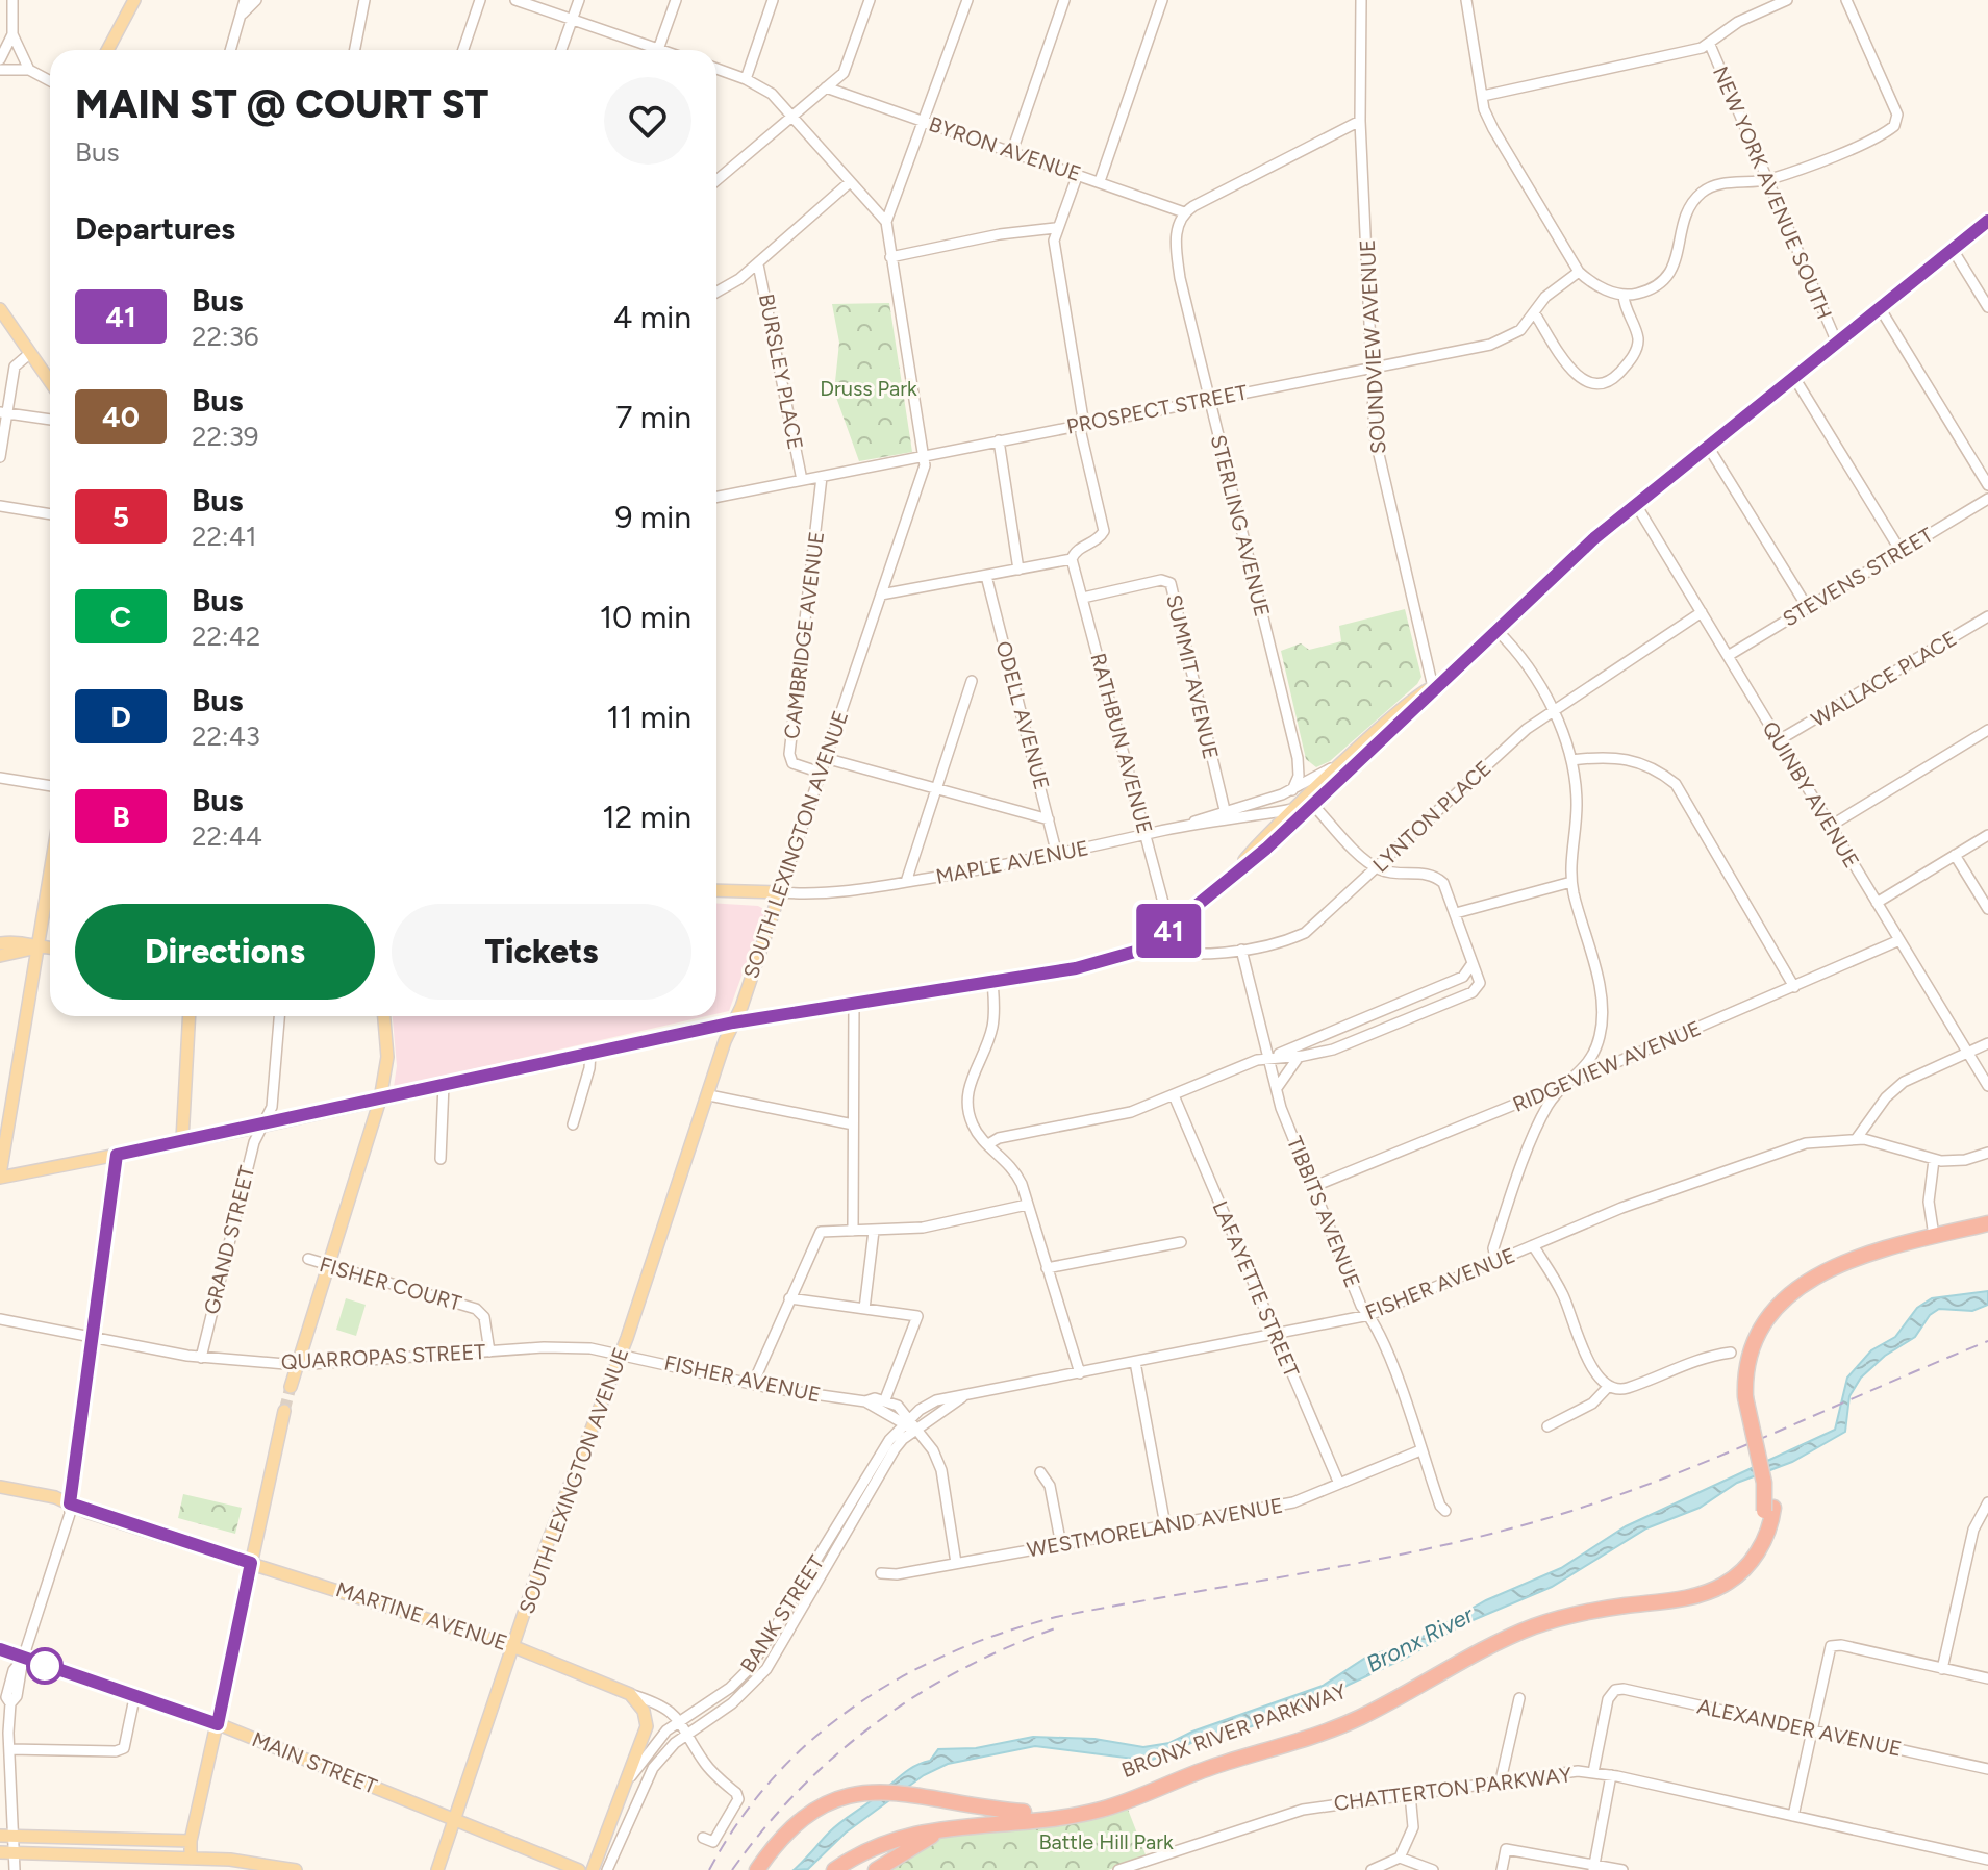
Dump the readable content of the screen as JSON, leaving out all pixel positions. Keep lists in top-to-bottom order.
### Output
{
  "streets": {
    "highway": ["BRONX RIVER PARKWAY"],
    "main road": [
      "SOUTH LEXINGTON AVENUE",
      "MAPLE AVENUE",
      "BANK STREET",
      "MARTINE AVENUE",
      "MAIN STREET"
    ],
    "street": [
      "BYRON AVENUE",
      "NEW YORK AVENUE SOUTH",
      "SOUNDVIEW AVENUE",
      "BURSLEY PLACE",
      "PROSPECT STREET",
      "STERLING AVENUE",
      "STEVENS STREET",
      "CAMBRIDGE AVENUE",
      "SUMMIT AVENUE",
      "WALLACE PLACE",
      "ODELL AVENUE",
      "RATHBUN AVENUE",
      "QUINBY AVENUE",
      "LYNTON PLACE",
      "RIDGEVIEW AVENUE",
      "TIBBITS AVENUE",
      "GRAND STREET",
      "FISHER COURT",
      "FISHER AVENUE",
      "LAFAYETTE STREET",
      "QUARROPAS STREET",
      "WESTMORELAND AVENUE",
      "ALEXANDER AVENUE",
      "CHATTERTON PARKWAY"
    ]
  },
  "crossings": [
    ["BYRON AVENUE", "STERLING AVENUE"],
    ["BYRON AVENUE", "SOUTH LEXINGTON AVENUE"],
    ["SOUNDVIEW AVENUE", "PROSPECT STREET"],
    ["BURSLEY PLACE", "PROSPECT STREET"],
    ["PROSPECT STREET", "STERLING AVENUE"],
    ["PROSPECT STREET", "CAMBRIDGE AVENUE"],
    ["PROSPECT STREET", "SOUTH LEXINGTON AVENUE"],
    ["STEVENS STREET", "QUINBY AVENUE"],
    ["CAMBRIDGE AVENUE", "SOUTH LEXINGTON AVENUE"],
    ["SUMMIT AVENUE", "RATHBUN AVENUE"],
    ["WALLACE PLACE", "QUINBY AVENUE"],
    ["ODELL AVENUE", "MAPLE AVENUE"],
    ["RATHBUN AVENUE", "MAPLE AVENUE"],
    ["QUINBY AVENUE", "LYNTON PLACE"],
    ["QUINBY AVENUE", "RIDGEVIEW AVENUE"],
    ["LYNTON PLACE", "TIBBITS AVENUE"],
    ["SOUTH LEXINGTON AVENUE", "MAPLE AVENUE"],
    ["SOUTH LEXINGTON AVENUE", "FISHER AVENUE"],
    ["SOUTH LEXINGTON AVENUE", "QUARROPAS STREET"],
    ["SOUTH LEXINGTON AVENUE", "MARTINE AVENUE"],
    ["SOUTH LEXINGTON AVENUE", "MAIN STREET"],
    ["RIDGEVIEW AVENUE", "TIBBITS AVENUE"],
    ["TIBBITS AVENUE", "FISHER AVENUE"],
    ["TIBBITS AVENUE", "WESTMORELAND AVENUE"],
    ["GRAND STREET", "QUARROPAS STREET"],
    ["FISHER COURT", "QUARROPAS STREET"],
    ["FISHER AVENUE", "LAFAYETTE STREET"],
    ["FISHER AVENUE", "QUARROPAS STREET"],
    ["FISHER AVENUE", "BANK STREET"],
    ["LAFAYETTE STREET", "WESTMORELAND AVENUE"],
    ["BANK STREET", "MARTINE AVENUE"],
    ["ALEXANDER AVENUE", "CHATTERTON PARKWAY"]
  ],
  "water": ["Bronx River"],
  "parks": ["Druss Park", "Battle Hill Park"],
  "lines": ["bus line 41"],
  "page": {
    "on_map": "41",
    "heading": [
      ["MAIN ST @ COURT ST", "Bus"],
      "Departures"
    ],
    "list": [
      {
        "mark": "41",
        "name": "Bus",
        "note": "22:36",
        "value": "4 min"
      },
      {
        "mark": "40",
        "name": "Bus",
        "note": "22:39",
        "value": "7 min"
      },
      {
        "mark": "5",
        "name": "Bus",
        "note": "22:41",
        "value": "9 min"
      },
      {
        "mark": "C",
        "name": "Bus",
        "note": "22:42",
        "value": "10 min"
      },
      {
        "mark": "D",
        "name": "Bus",
        "note": "22:43",
        "value": "11 min"
      },
      {
        "mark": "B",
        "name": "Bus",
        "note": "22:44",
        "value": "12 min"
      }
    ],
    "buttons": ["Directions", "Tickets"]
  }
}
